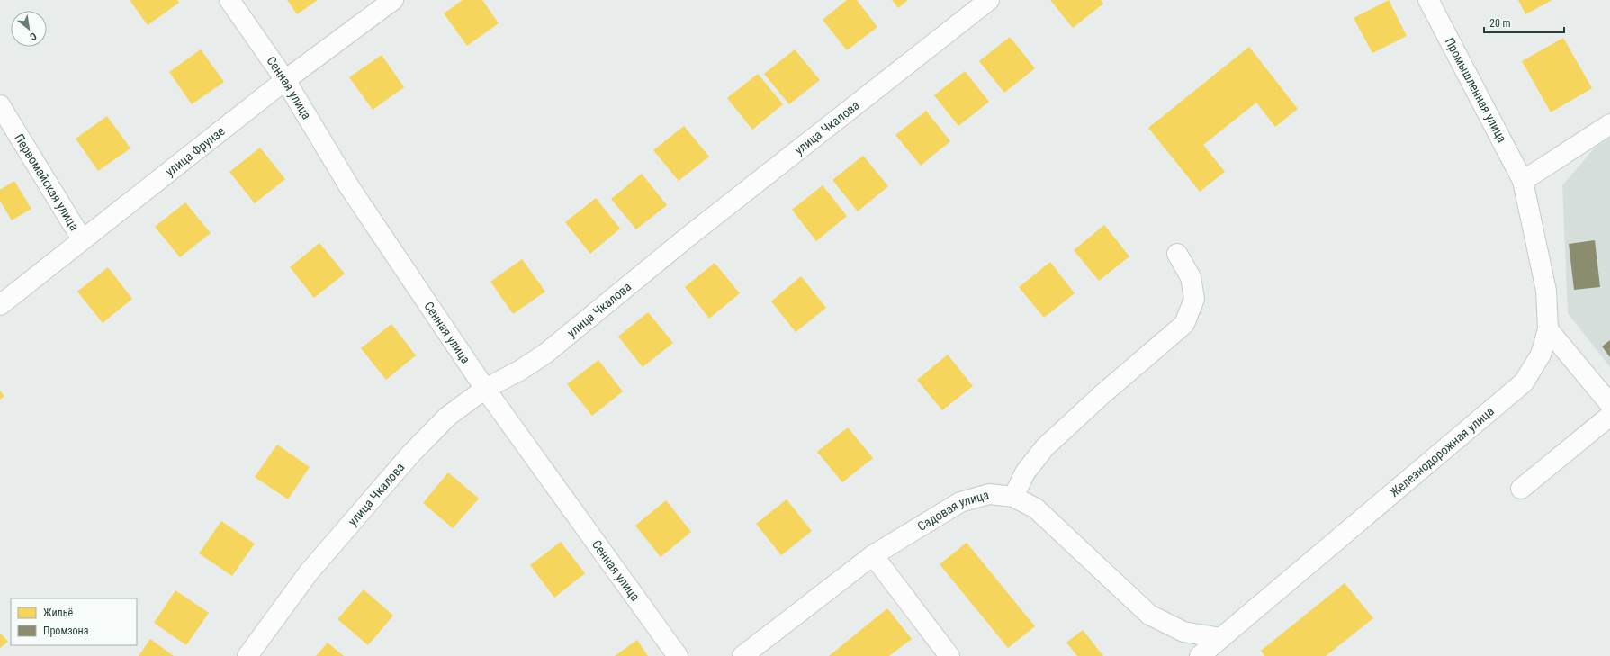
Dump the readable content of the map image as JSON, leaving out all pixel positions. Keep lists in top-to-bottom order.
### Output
{
  "streets": {
    "street": [
      "Сенная улица",
      "Промышленная улица",
      "улица Чкалова",
      "улица Фрунзе",
      "Первомайская улица",
      "Железнодорожная улица",
      "Садовая улица"
    ]
  },
  "crossings": [
    ["Сенная улица", "улица Чкалова"],
    ["Сенная улица", "улица Фрунзе"],
    ["Промышленная улица", "Железнодорожная улица"],
    ["улица Фрунзе", "Первомайская улица"],
    ["Железнодорожная улица", "Садовая улица"]
  ],
  "legend": ["Жильё", "Промзона"],
  "scale_bar": "20 m",
  "north": "bottom right"
}
